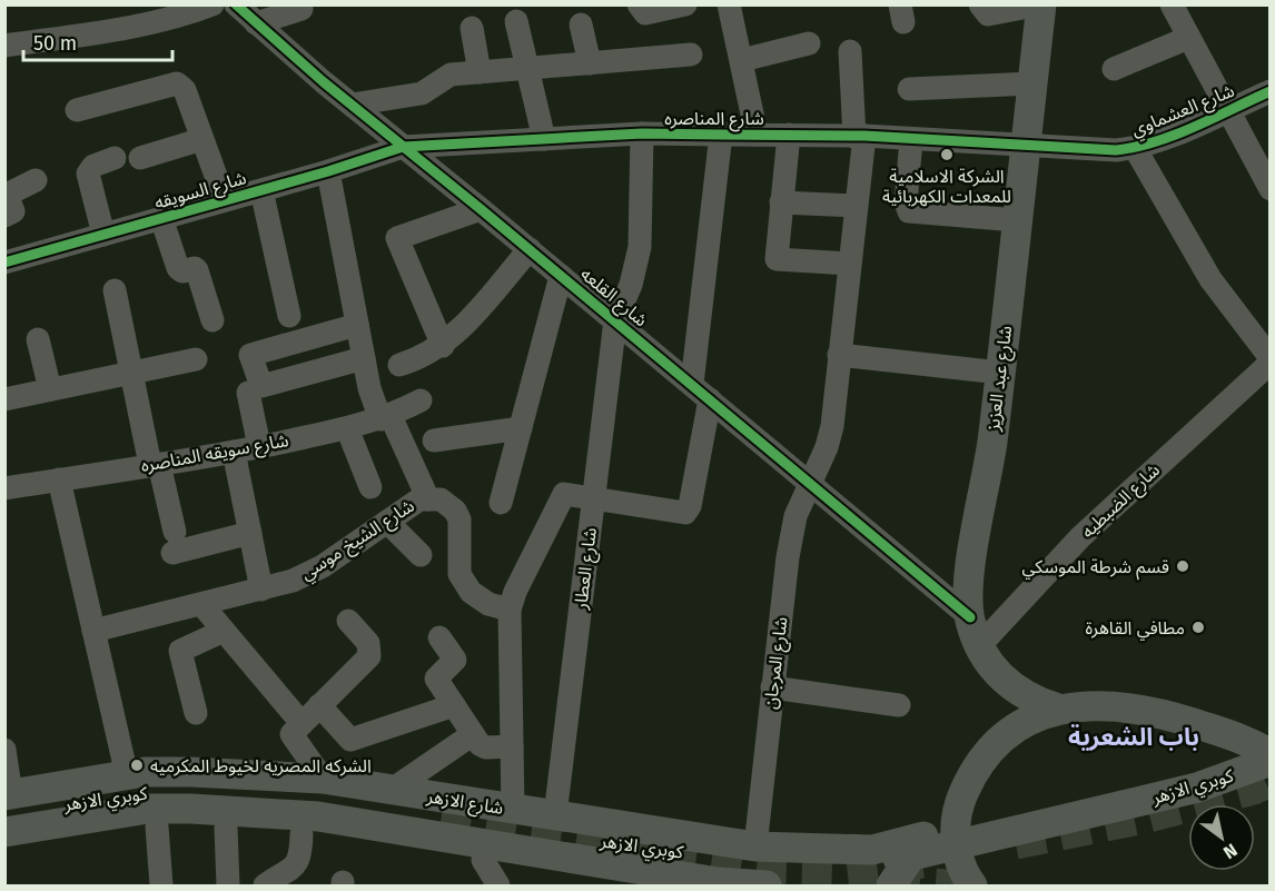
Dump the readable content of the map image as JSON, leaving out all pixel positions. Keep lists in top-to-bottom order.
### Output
{
  "streets": {
    "main road": ["شارع عبد العزيز", "كوبري الازهر", "شارع الازهر"],
    "street": [
      "شارع العشماوي",
      "شارع المناصره",
      "شارع السويقه",
      "شارع القلعه",
      "شارع سويقه المناصره",
      "شارع الضبطيه",
      "شارع الشيخ موسي",
      "شارع العطار",
      "شارع المرجان"
    ]
  },
  "crossings": [
    ["شارع العشماوي", "شارع المناصره"],
    ["شارع العشماوي", "شارع عبد العزيز"],
    ["شارع المناصره", "شارع السويقه"],
    ["شارع المناصره", "شارع القلعه"],
    ["شارع المناصره", "شارع عبد العزيز"],
    ["شارع المناصره", "شارع العطار"],
    ["شارع المناصره", "شارع المرجان"],
    ["شارع السويقه", "شارع القلعه"],
    ["شارع القلعه", "شارع عبد العزيز"],
    ["شارع القلعه", "شارع العطار"],
    ["شارع القلعه", "شارع المرجان"],
    ["شارع عبد العزيز", "شارع الضبطيه"],
    ["شارع العطار", "شارع الازهر"],
    ["شارع المرجان", "شارع الازهر"],
    ["كوبري الازهر", "شارع الازهر"]
  ],
  "districts": ["باب الشعرية"],
  "places": [
    "الشركة الاسلامية للمعدات الكهربائية",
    "قسم شرطة الموسكي",
    "مطافي القاهرة",
    "الشركه المصريه لخيوط المكرميه"
  ],
  "scale_bar": "50 m",
  "north": "bottom right"
}
